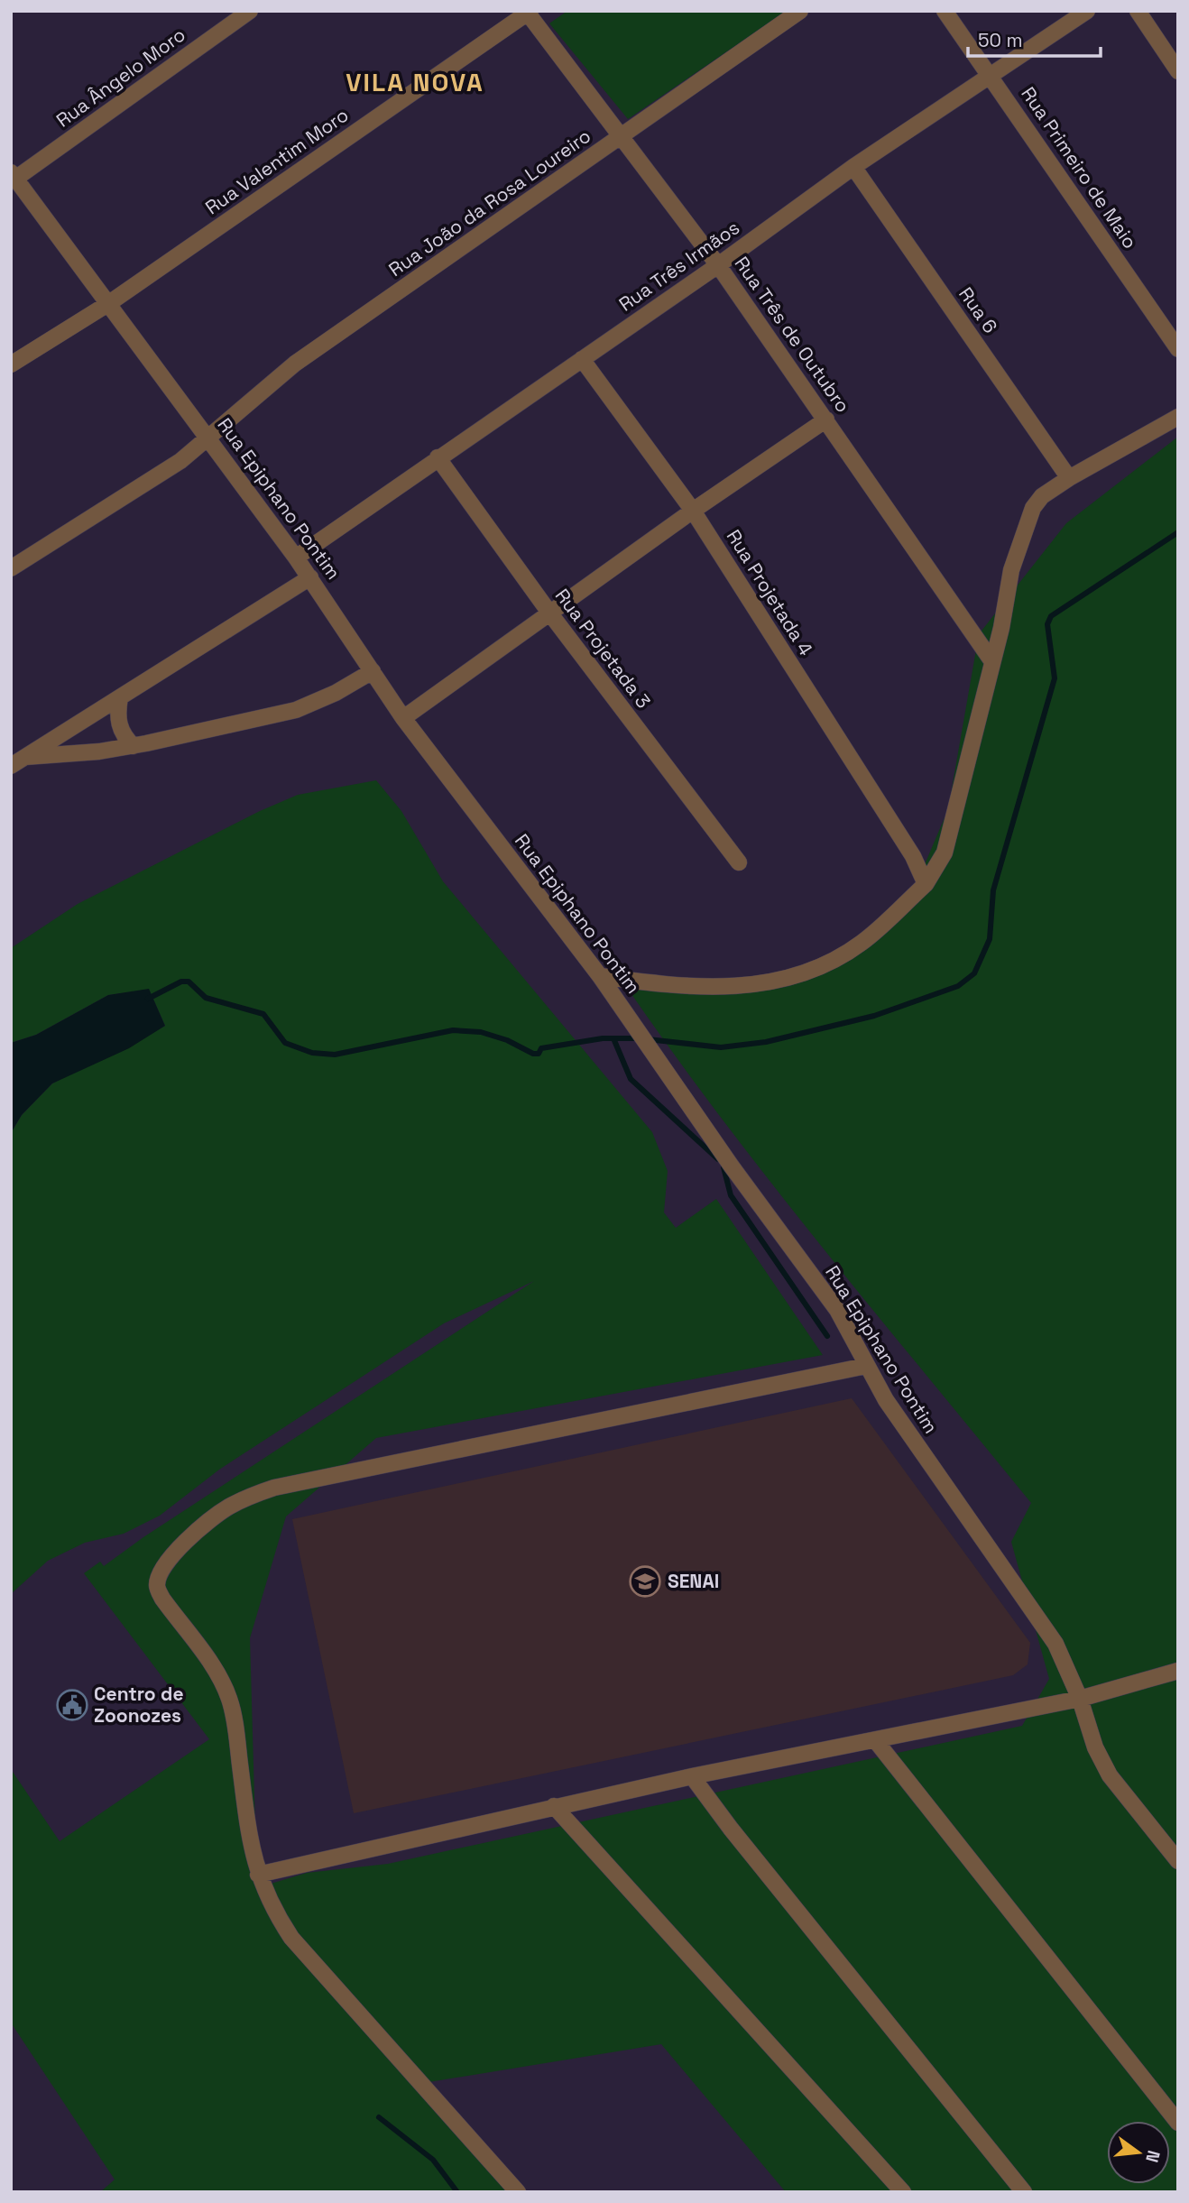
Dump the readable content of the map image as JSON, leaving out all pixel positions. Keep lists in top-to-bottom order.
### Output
{
  "streets": {
    "street": [
      "Rua Ângelo Moro",
      "Rua Valentim Moro",
      "Rua Primeiro de Maio",
      "Rua João da Rosa Loureiro",
      "Rua Três Irmãos",
      "Rua 6",
      "Rua Três de Outubro",
      "Rua Epiphano Pontim",
      "Rua Projetada 4",
      "Rua Projetada 3"
    ]
  },
  "crossings": [
    ["Rua Ângelo Moro", "Rua Epiphano Pontim"],
    ["Rua Valentim Moro", "Rua Três de Outubro"],
    ["Rua Valentim Moro", "Rua Epiphano Pontim"],
    ["Rua Primeiro de Maio", "Rua Três Irmãos"],
    ["Rua João da Rosa Loureiro", "Rua Três de Outubro"],
    ["Rua João da Rosa Loureiro", "Rua Epiphano Pontim"],
    ["Rua Três Irmãos", "Rua 6"],
    ["Rua Três Irmãos", "Rua Três de Outubro"],
    ["Rua Três Irmãos", "Rua Epiphano Pontim"],
    ["Rua Três Irmãos", "Rua Projetada 4"],
    ["Rua Três Irmãos", "Rua Projetada 3"]
  ],
  "districts": ["VILA NOVA"],
  "places": {
    "school or university": ["SENAI"],
    "public building": ["Centro de Zoonozes"]
  },
  "scale_bar": "50 m",
  "north": "right"
}
